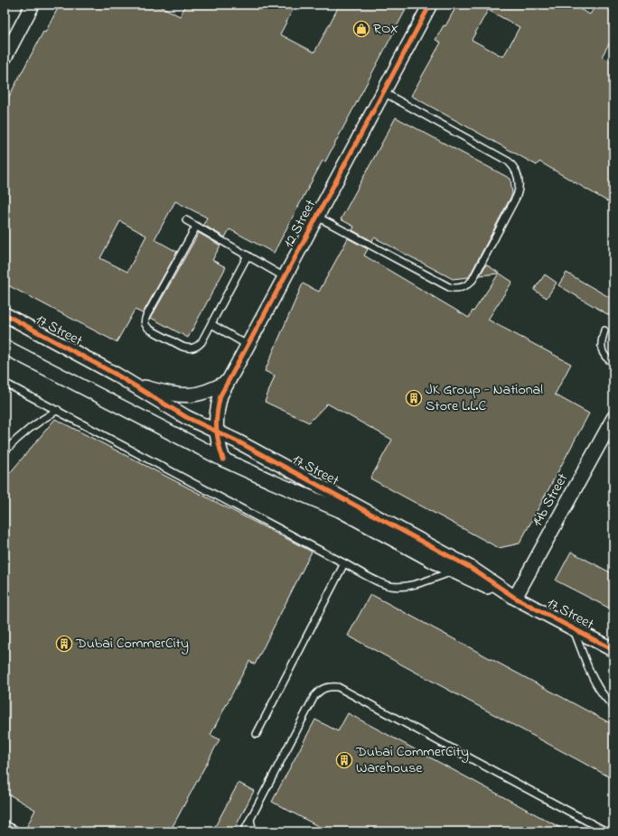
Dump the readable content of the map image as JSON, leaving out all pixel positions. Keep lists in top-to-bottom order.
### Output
{
  "streets": {
    "street": ["12 Street", "17 Street", "14b Street"]
  },
  "crossings": [
    ["12 Street", "17 Street"],
    ["17 Street", "14b Street"]
  ],
  "places": {
    "shop": ["ROX"],
    "building": ["JK Group - National Store L.L.C", "Dubai CommerCity", "Dubai CommerCity Warehouse"]
  }
}
